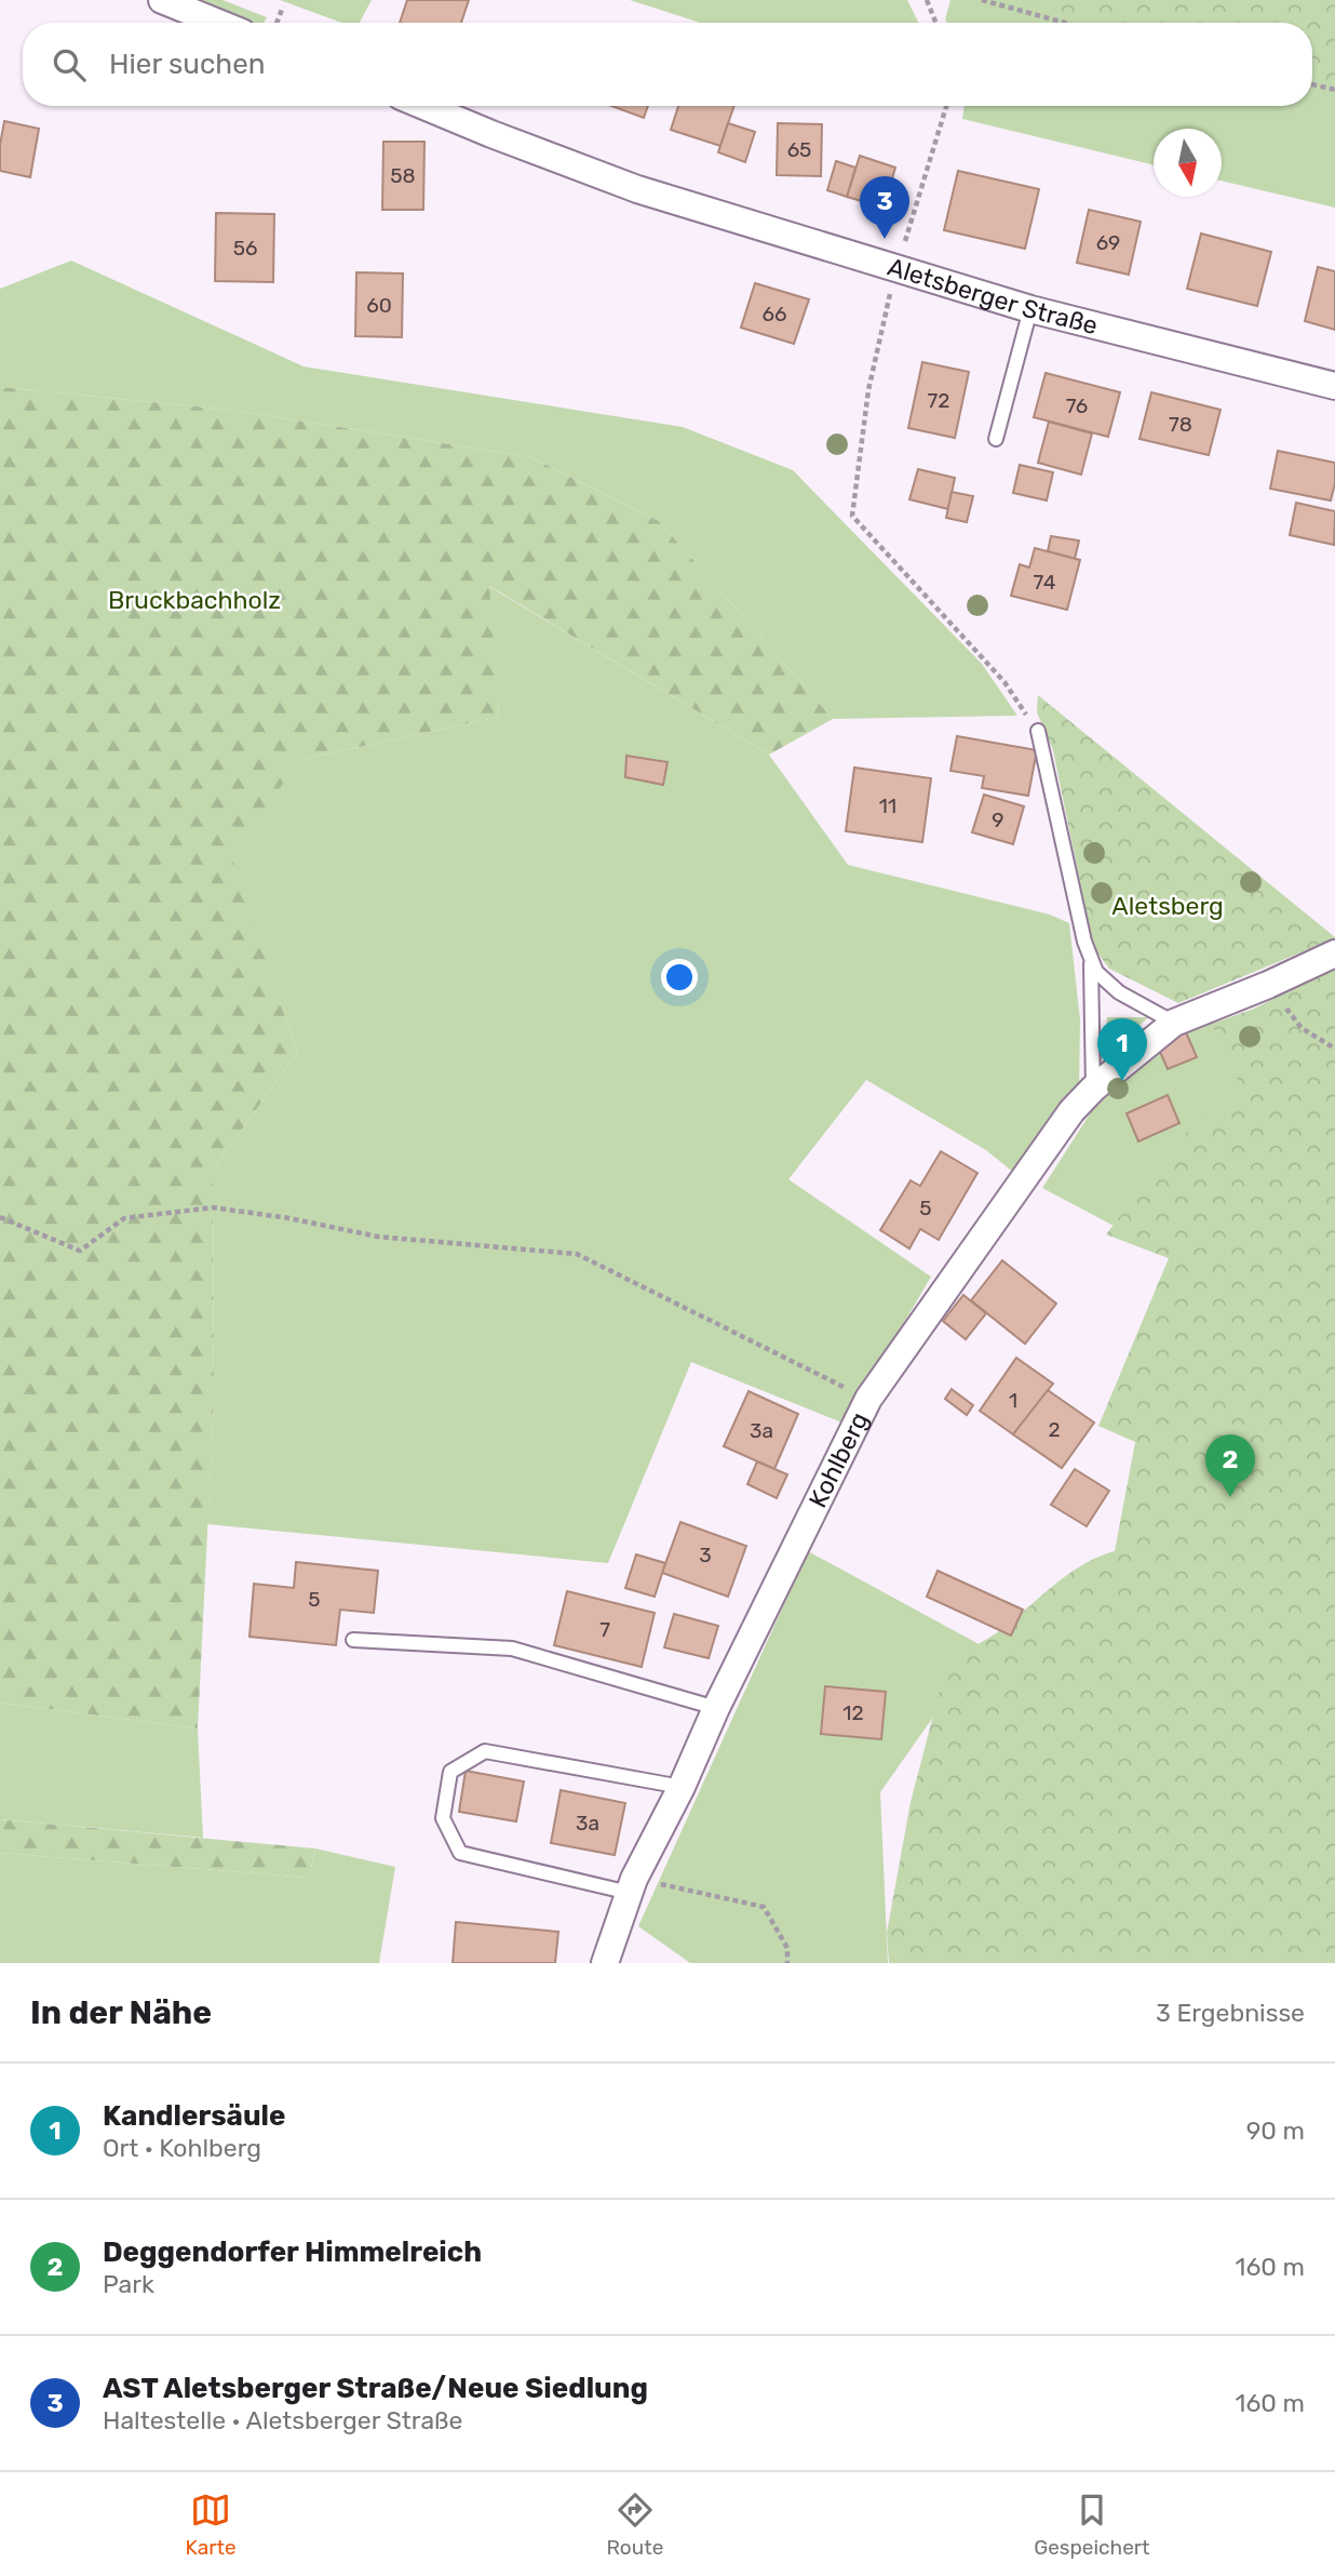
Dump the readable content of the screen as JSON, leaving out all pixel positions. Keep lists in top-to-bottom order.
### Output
{
  "streets": {
    "street": ["Aletsberger Straße", "Kohlberg"]
  },
  "parks": ["Bruckbachholz", "Aletsberg"],
  "house_numbers": [
    "65",
    "58",
    "69",
    "56",
    "60",
    "66",
    "72",
    "76",
    "78",
    "74",
    "11",
    "9",
    "5",
    "1",
    "2",
    "3a",
    "3",
    "5",
    "7",
    "12",
    "3a"
  ],
  "north": "bottom",
  "page": {
    "search": "Hier suchen",
    "pins": ["3", "1", "2"],
    "heading": ["In der Nähe", "3 Ergebnisse"],
    "list": [
      {
        "mark": "1",
        "name": "Kandlersäule",
        "note": "Ort · Kohlberg",
        "value": "90 m"
      },
      {
        "mark": "2",
        "name": "Deggendorfer Himmelreich",
        "note": "Park",
        "value": "160 m"
      },
      {
        "mark": "3",
        "name": "AST Aletsberger Straße/Neue Siedlung",
        "note": "Haltestelle · Aletsberger Straße",
        "value": "160 m"
      }
    ],
    "nav": ["Karte", "Route", "Gespeichert"]
  }
}
